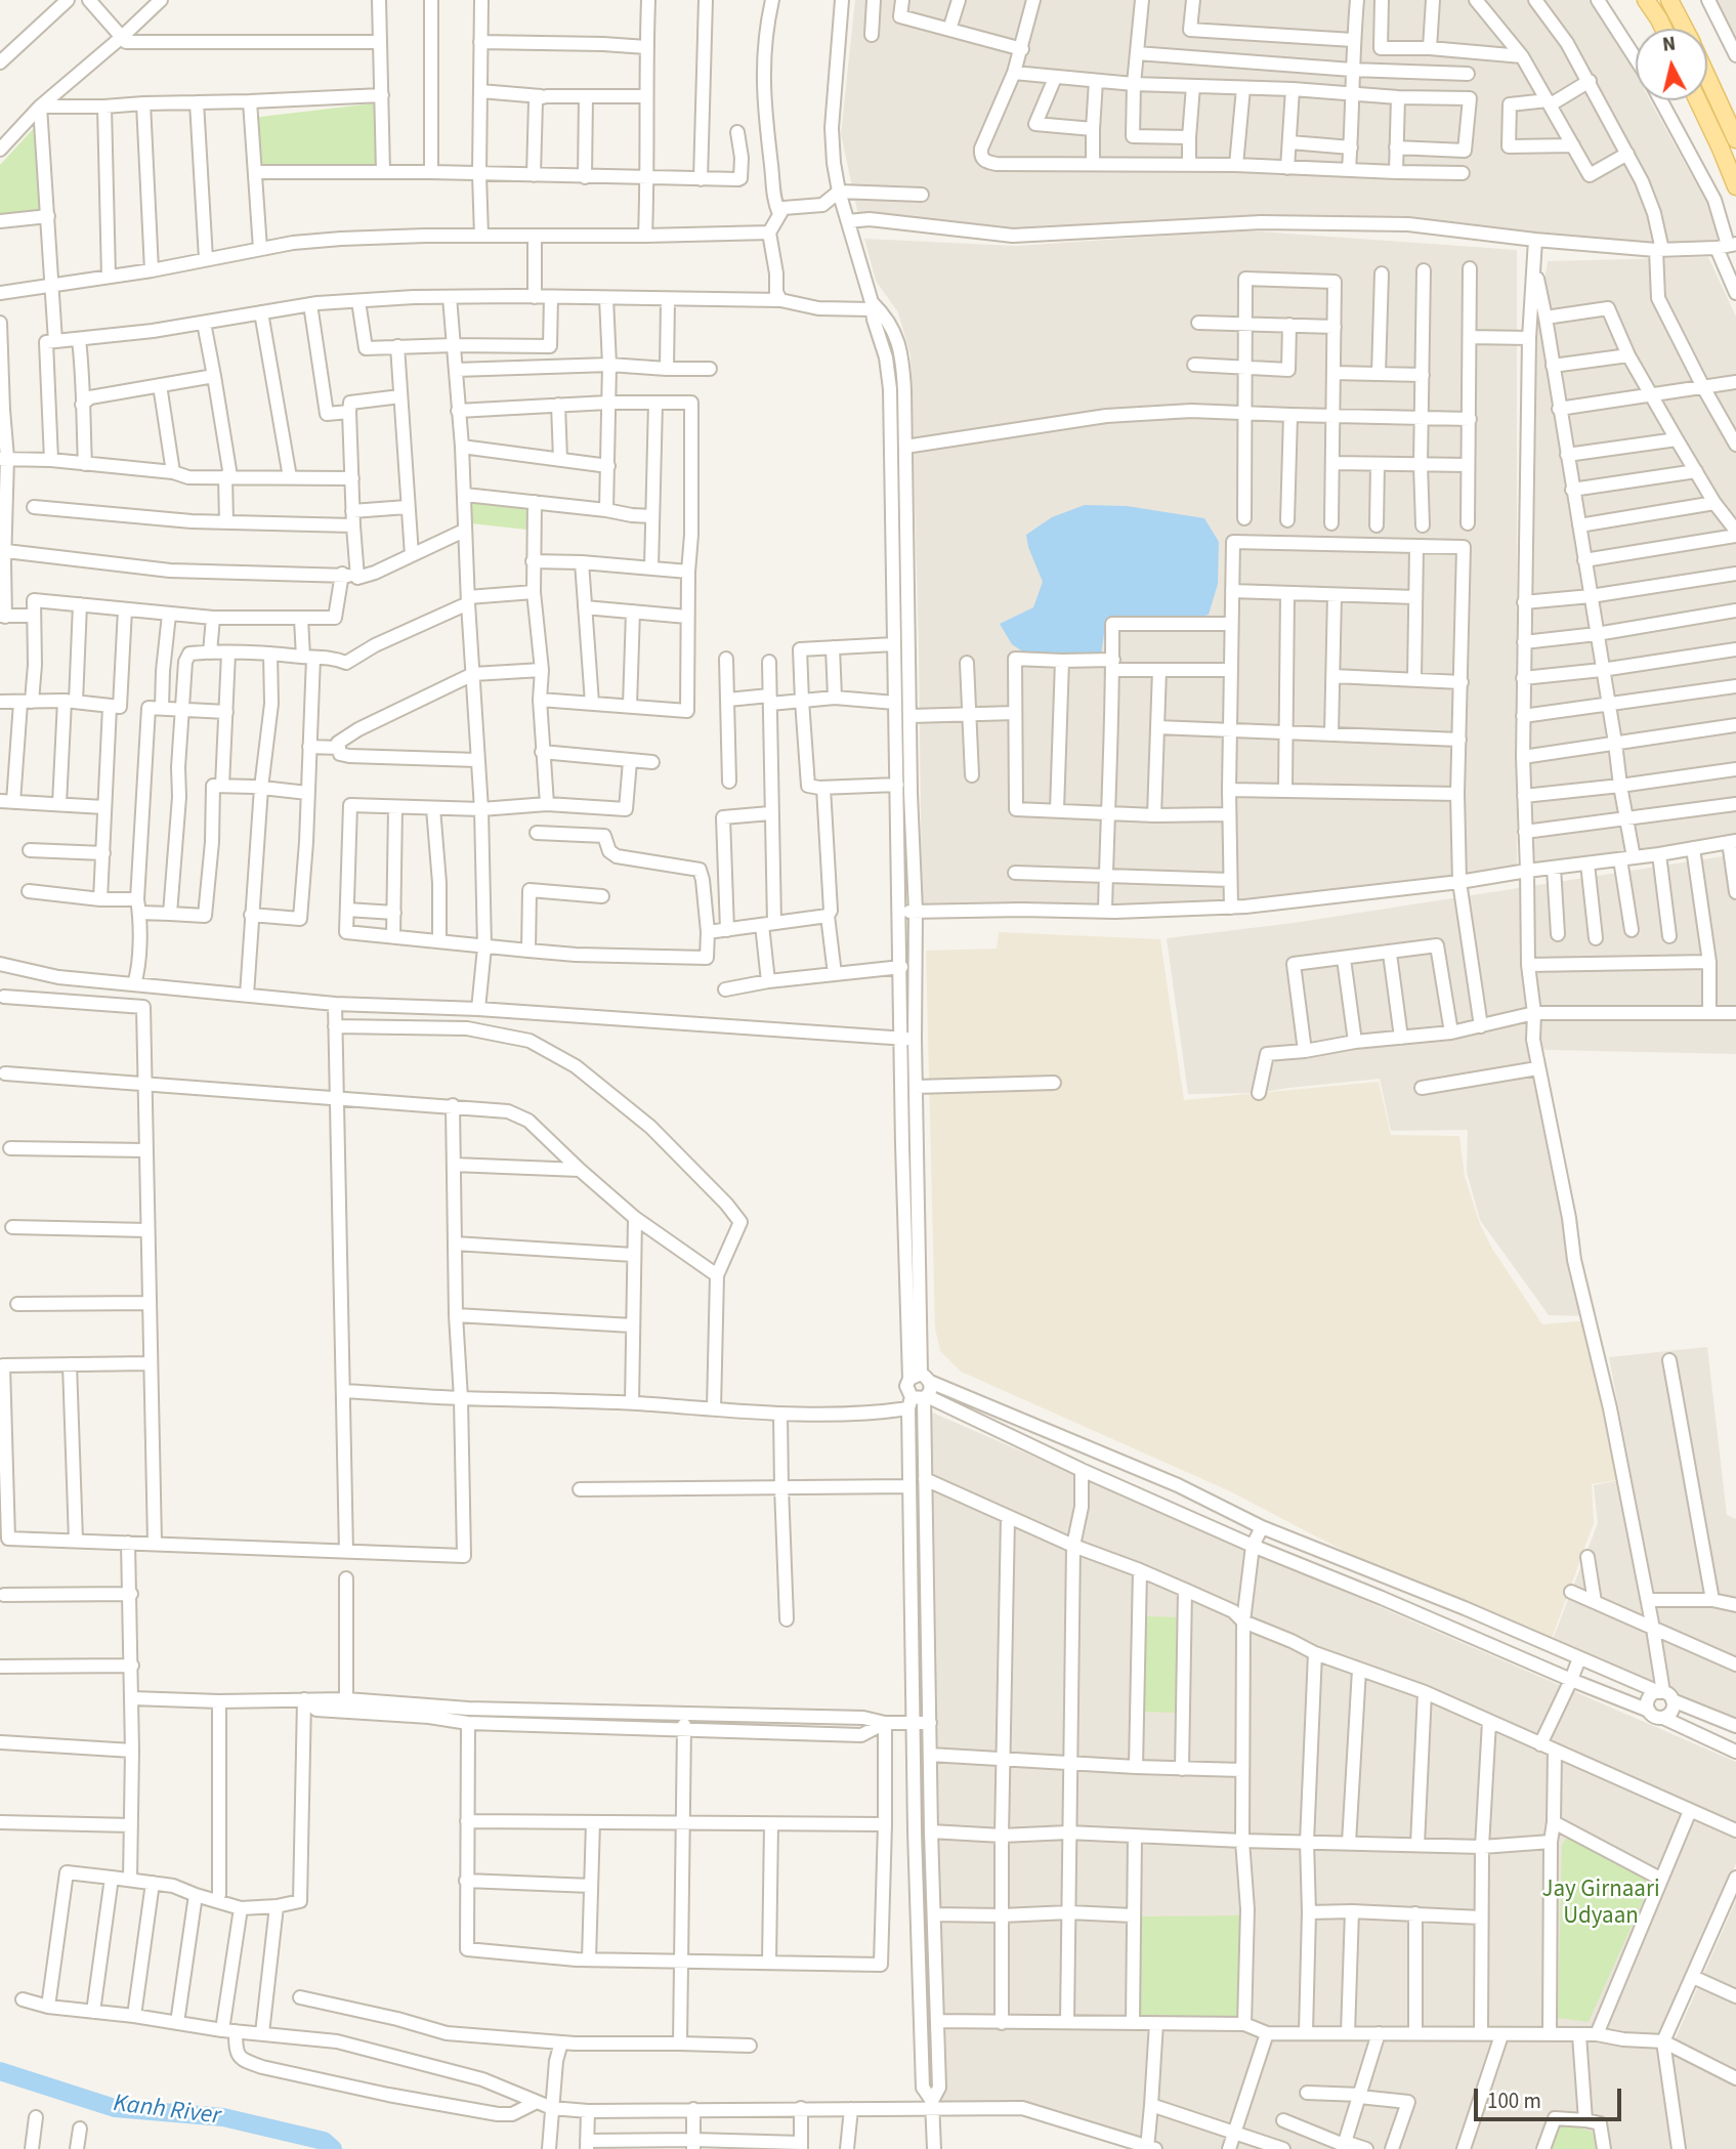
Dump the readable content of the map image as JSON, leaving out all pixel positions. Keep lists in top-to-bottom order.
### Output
{
  "water": ["Kanh River"],
  "parks": ["Jay Girnaari Udyaan"],
  "scale_bar": "100 m",
  "north": "top"
}
